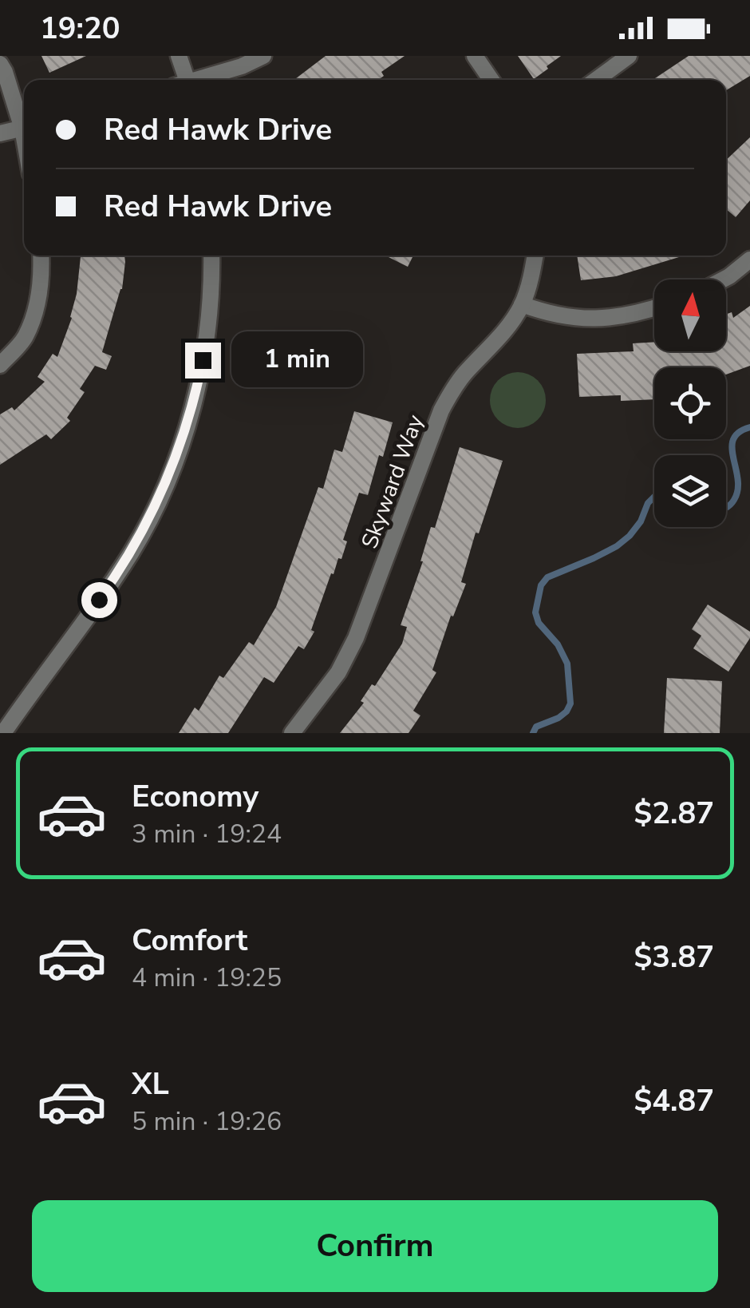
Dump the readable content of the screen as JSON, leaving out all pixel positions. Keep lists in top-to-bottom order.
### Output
{
  "streets": {
    "street": ["Skyward Way"]
  },
  "north": "top",
  "page": {
    "status": "19:20",
    "banner": ["Red Hawk Drive", "Red Hawk Drive"],
    "bubble": "1 min",
    "list": [
      {
        "name": "Economy",
        "note": "3 min · 19:24",
        "value": "$2.87"
      },
      {
        "name": "Comfort",
        "note": "4 min · 19:25",
        "value": "$3.87"
      },
      {
        "name": "XL",
        "note": "5 min · 19:26",
        "value": "$4.87"
      }
    ],
    "buttons": "Confirm"
  }
}
